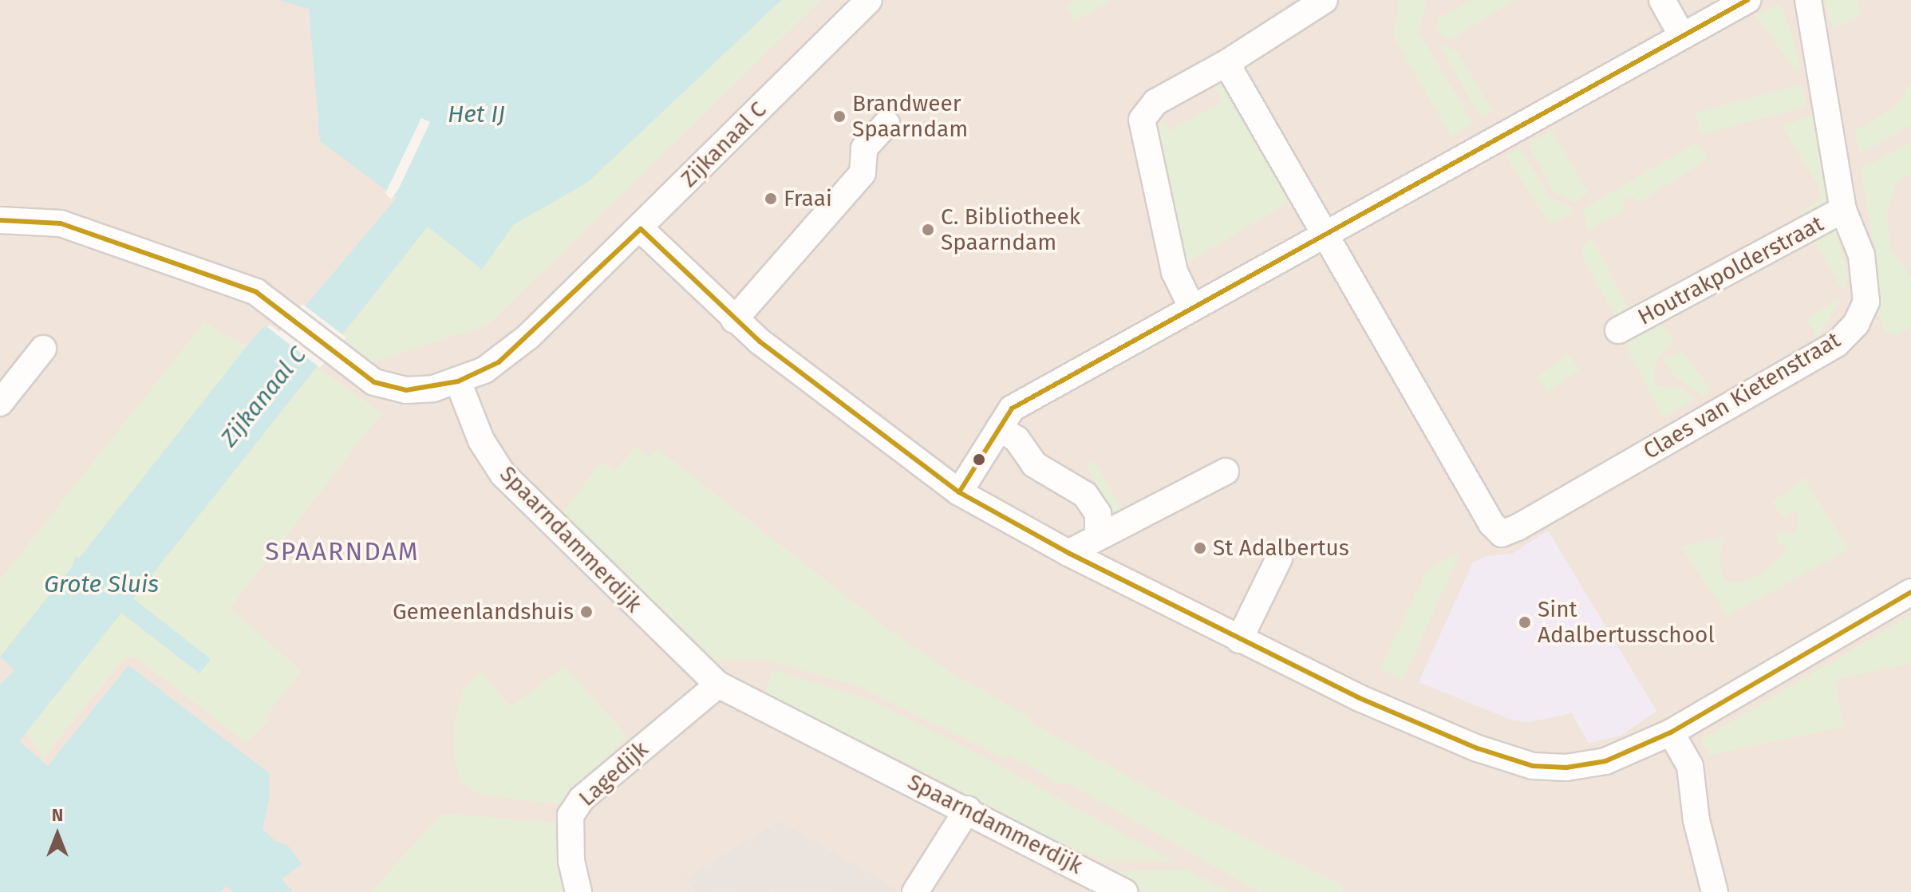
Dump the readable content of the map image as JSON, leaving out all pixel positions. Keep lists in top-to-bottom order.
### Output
{
  "streets": {
    "street": [
      "Zijkanaal C",
      "Houtrakpolderstraat",
      "Claes van Kietenstraat",
      "Spaarndammerdijk",
      "Lagedijk"
    ]
  },
  "crossings": [
    ["Zijkanaal C", "Spaarndammerdijk"],
    ["Houtrakpolderstraat", "Claes van Kietenstraat"],
    ["Spaarndammerdijk", "Lagedijk"]
  ],
  "districts": ["SPAARNDAM"],
  "water": ["Het IJ", "Zijkanaal C", "Grote Sluis"],
  "places": [
    "Brandweer Spaarndam",
    "Fraai",
    "C. Bibliotheek Spaarndam",
    "St Adalbertus",
    "Gemeenlandshuis",
    "Sint Adalbertusschool"
  ],
  "north": "top"
}
